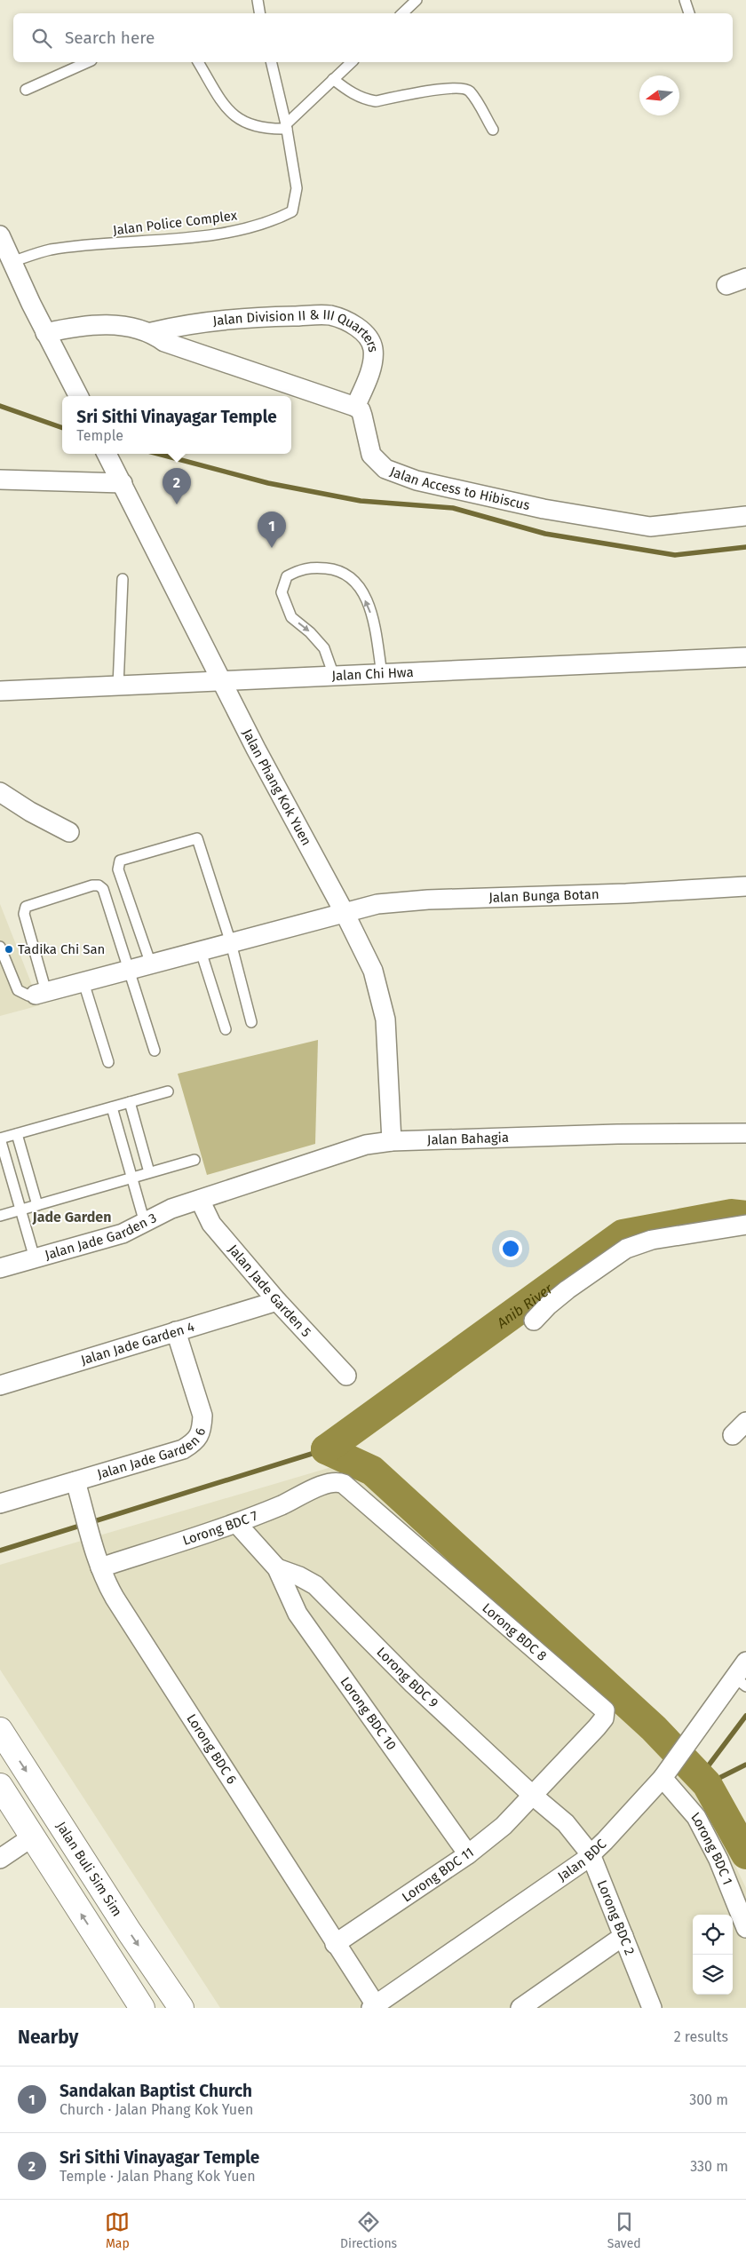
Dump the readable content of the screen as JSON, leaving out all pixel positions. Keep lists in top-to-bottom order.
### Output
{
  "streets": {
    "main road": ["Jalan Buli Sim Sim"],
    "street": [
      "Jalan Division II & III Quarters",
      "Jalan Access to Hibiscus",
      "Jalan Chi Hwa",
      "Jalan Phang Kok Yuen",
      "Jalan Bunga Botan",
      "Jalan Bahagia",
      "Jalan Jade Garden 3",
      "Jalan Jade Garden 5",
      "Jalan Jade Garden 4",
      "Jalan Jade Garden 6",
      "Lorong BDC 7",
      "Lorong BDC 8",
      "Lorong BDC 9",
      "Lorong BDC 10",
      "Lorong BDC 6",
      "Lorong BDC 1",
      "Jalan BDC",
      "Lorong BDC 11",
      "Lorong BDC 2"
    ],
    "lane": ["Jalan Police Complex"]
  },
  "crossings": [
    ["Jalan Division II & III Quarters", "Jalan Access to Hibiscus"],
    ["Jalan Chi Hwa", "Jalan Phang Kok Yuen"],
    ["Jalan Phang Kok Yuen", "Jalan Bunga Botan"],
    ["Jalan Phang Kok Yuen", "Jalan Bahagia"],
    ["Jalan Bahagia", "Jalan Jade Garden 3"],
    ["Jalan Bahagia", "Jalan Jade Garden 5"],
    ["Jalan Jade Garden 3", "Jalan Jade Garden 5"],
    ["Jalan Jade Garden 5", "Jalan Jade Garden 4"],
    ["Jalan Jade Garden 4", "Jalan Jade Garden 6"],
    ["Jalan Jade Garden 6", "Lorong BDC 6"],
    ["Lorong BDC 7", "Lorong BDC 8"],
    ["Lorong BDC 7", "Lorong BDC 6"],
    ["Lorong BDC 8", "Lorong BDC 9"],
    ["Lorong BDC 8", "Lorong BDC 11"],
    ["Lorong BDC 8", "Lorong BDC 2"],
    ["Lorong BDC 9", "Lorong BDC 10"],
    ["Lorong BDC 9", "Lorong BDC 11"],
    ["Lorong BDC 9", "Lorong BDC 2"],
    ["Lorong BDC 10", "Lorong BDC 11"],
    ["Lorong BDC 6", "Jalan BDC"],
    ["Lorong BDC 6", "Lorong BDC 11"],
    ["Lorong BDC 1", "Jalan BDC"],
    ["Jalan BDC", "Lorong BDC 2"],
    ["Lorong BDC 11", "Lorong BDC 2"]
  ],
  "districts": ["Jade Garden"],
  "water": ["Anib River"],
  "places": ["Tadika Chi San"],
  "north": "left",
  "page": {
    "search": "Search here",
    "popup": ["Sri Sithi Vinayagar Temple", "Temple"],
    "pins": ["2", "1"],
    "heading": ["Nearby", "2 results"],
    "list": [
      {
        "mark": "1",
        "name": "Sandakan Baptist Church",
        "note": "Church · Jalan Phang Kok Yuen",
        "value": "300 m"
      },
      {
        "mark": "2",
        "name": "Sri Sithi Vinayagar Temple",
        "note": "Temple · Jalan Phang Kok Yuen",
        "value": "330 m"
      }
    ],
    "nav": ["Map", "Directions", "Saved"]
  }
}
